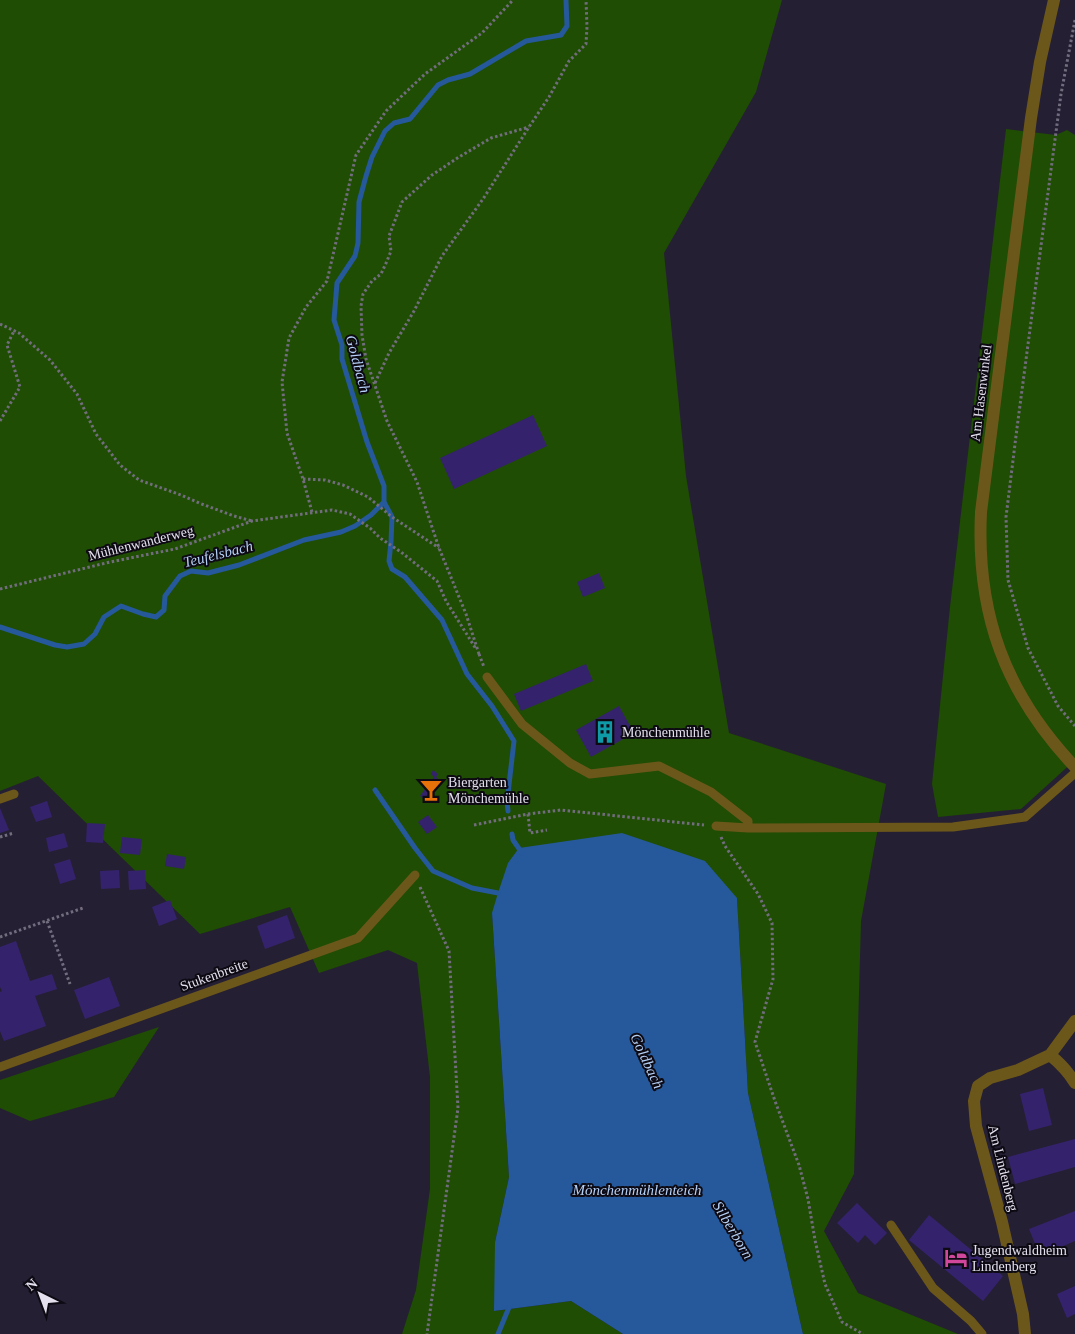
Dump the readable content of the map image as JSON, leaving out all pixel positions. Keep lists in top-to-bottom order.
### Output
{
  "streets": {
    "street": ["Am Hasenwinkel", "Am Lindenberg"],
    "lane": ["Stukenbreite"],
    "path": ["Mühlenwanderweg"]
  },
  "water": [
    "Goldbach",
    "Teufelsbach",
    "Mönchenmühlenteich",
    "Silberborn"
  ],
  "places": {
    "building": ["Mönchenmühle"],
    "bar": ["Biergarten Mönchemühle"],
    "hotel": ["Jugendwaldheim Lindenberg"]
  },
  "north": "top left"
}
